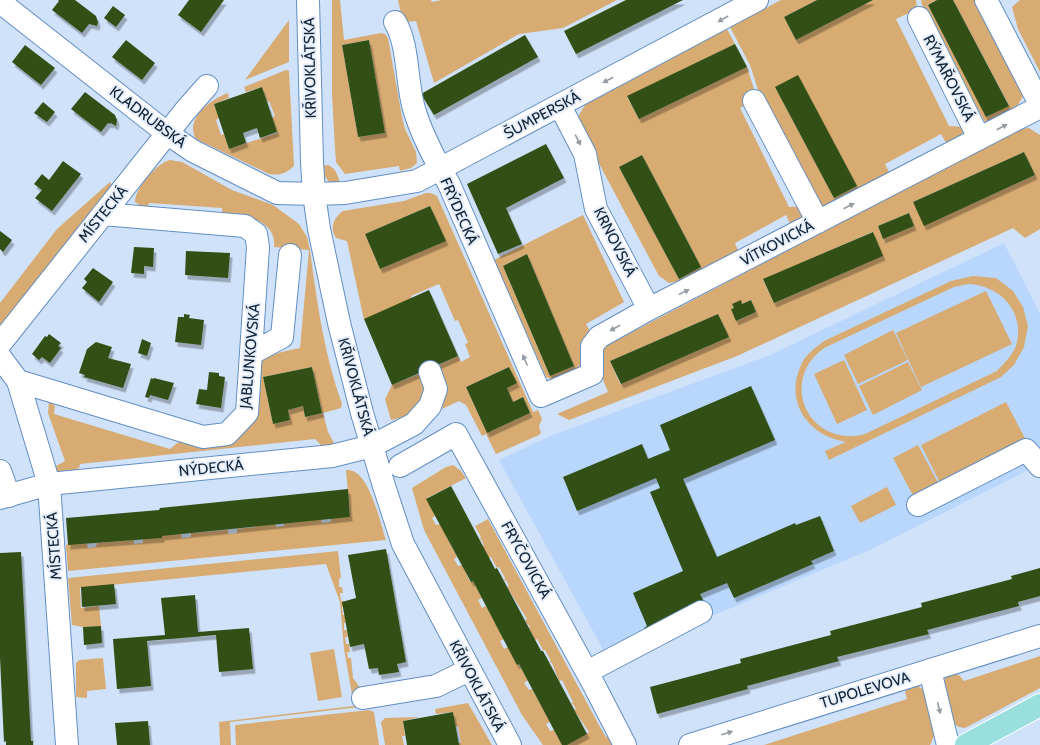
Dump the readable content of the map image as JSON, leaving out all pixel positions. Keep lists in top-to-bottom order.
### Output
{
  "streets": {
    "street": [
      "KŘIVOKLÁTSKÁ",
      "RÝMAŘOVSKÁ",
      "ŠUMPERSKÁ",
      "KLADRUBSKÁ",
      "FRÝDECKÁ",
      "MÍSTECKÁ",
      "KRNOVSKÁ",
      "VÍTKOVICKÁ",
      "JABLUNKOVSKÁ",
      "NÝDECKÁ",
      "FRYČOVICKÁ",
      "TUPOLEVOVA"
    ]
  },
  "crossings": [
    ["KŘIVOKLÁTSKÁ", "ŠUMPERSKÁ"],
    ["KŘIVOKLÁTSKÁ", "KLADRUBSKÁ"],
    ["KŘIVOKLÁTSKÁ", "NÝDECKÁ"],
    ["RÝMAŘOVSKÁ", "VÍTKOVICKÁ"],
    ["ŠUMPERSKÁ", "KLADRUBSKÁ"],
    ["ŠUMPERSKÁ", "FRÝDECKÁ"],
    ["ŠUMPERSKÁ", "KRNOVSKÁ"],
    ["KLADRUBSKÁ", "MÍSTECKÁ"],
    ["FRÝDECKÁ", "VÍTKOVICKÁ"],
    ["MÍSTECKÁ", "JABLUNKOVSKÁ"],
    ["MÍSTECKÁ", "NÝDECKÁ"],
    ["KRNOVSKÁ", "VÍTKOVICKÁ"]
  ],
  "one_way": ["ŠUMPERSKÁ", "FRÝDECKÁ", "TUPOLEVOVA"]
}
